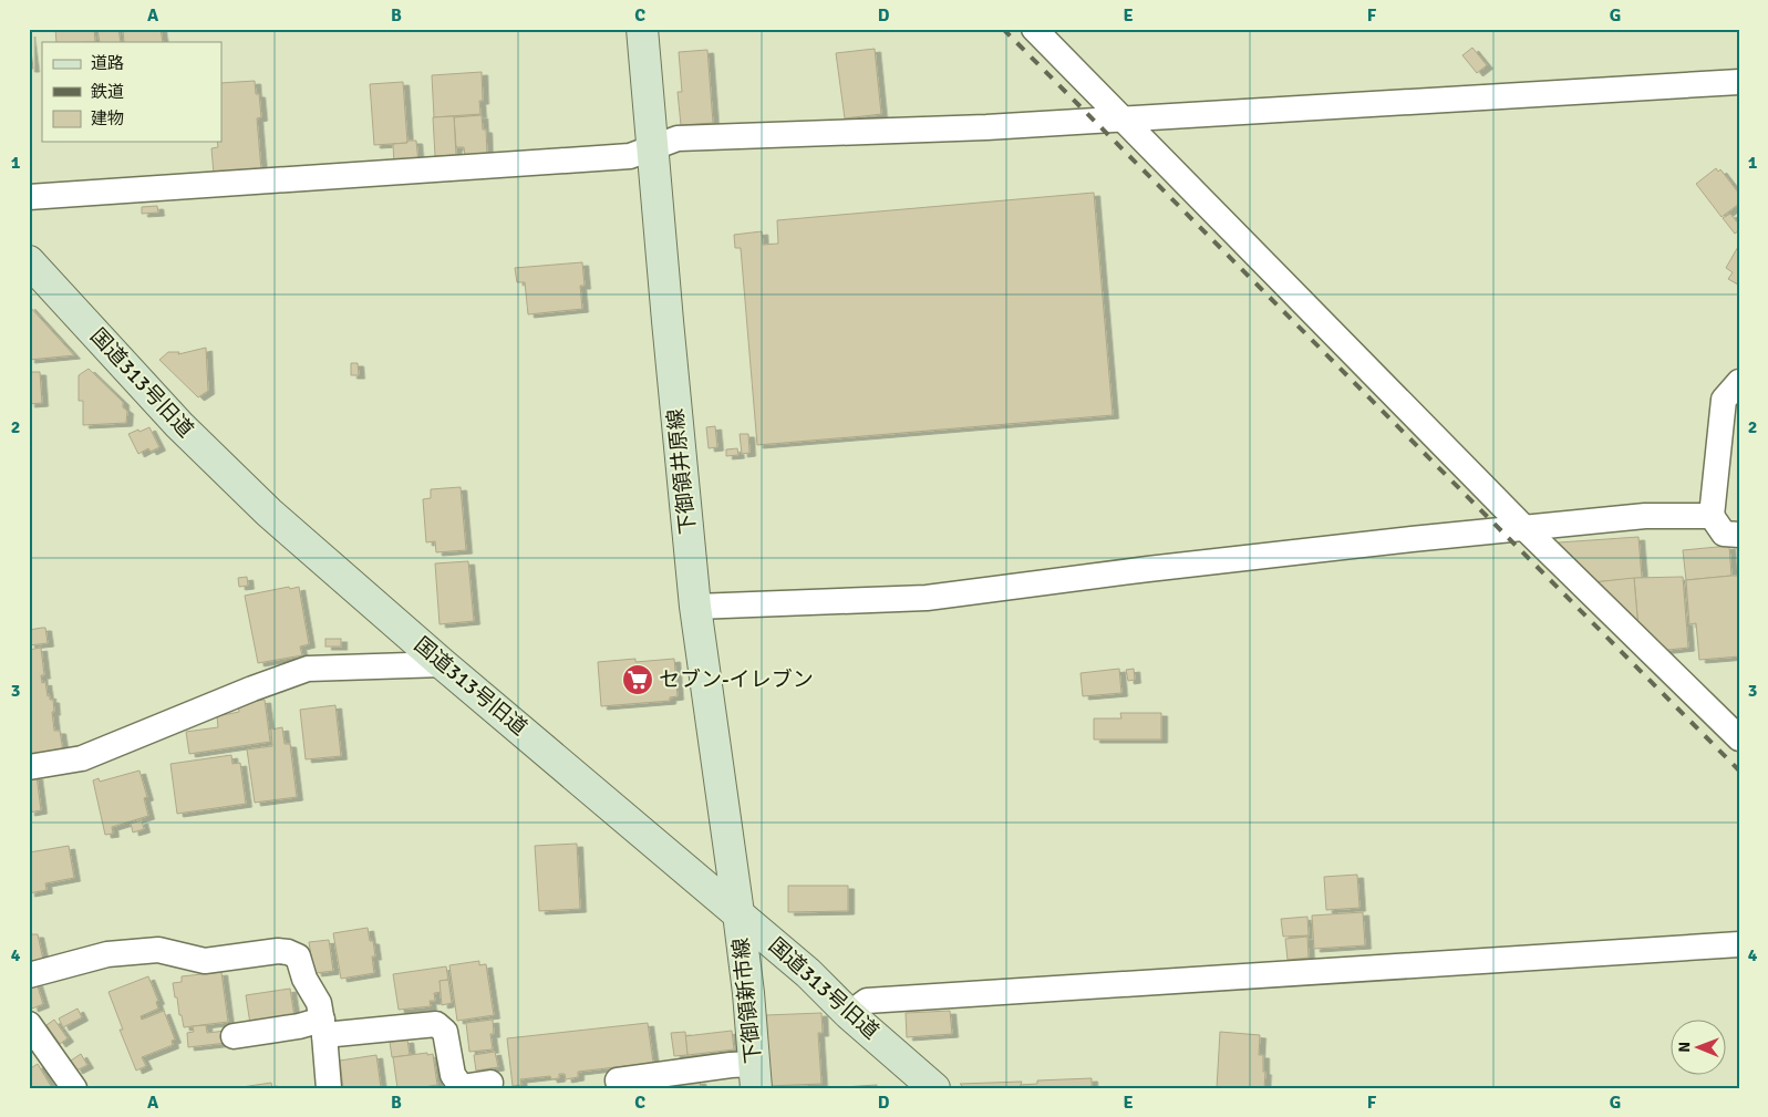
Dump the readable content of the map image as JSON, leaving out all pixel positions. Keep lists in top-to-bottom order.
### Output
{
  "streets": {
    "street": ["国道313号旧道", "下御領井原線", "下御領新市線"]
  },
  "crossings": [
    ["国道313号旧道", "下御領井原線"],
    ["国道313号旧道", "下御領新市線"],
    ["下御領井原線", "下御領新市線"]
  ],
  "places": {
    "supermarket": ["セブン-イレブン"]
  },
  "legend": ["道路", "鉄道", "建物"],
  "north": "left",
  "grid": {
    "columns": [
      "A",
      "B",
      "C",
      "D",
      "E",
      "F",
      "G"
    ],
    "rows": [
      "1",
      "2",
      "3",
      "4"
    ]
  }
}
